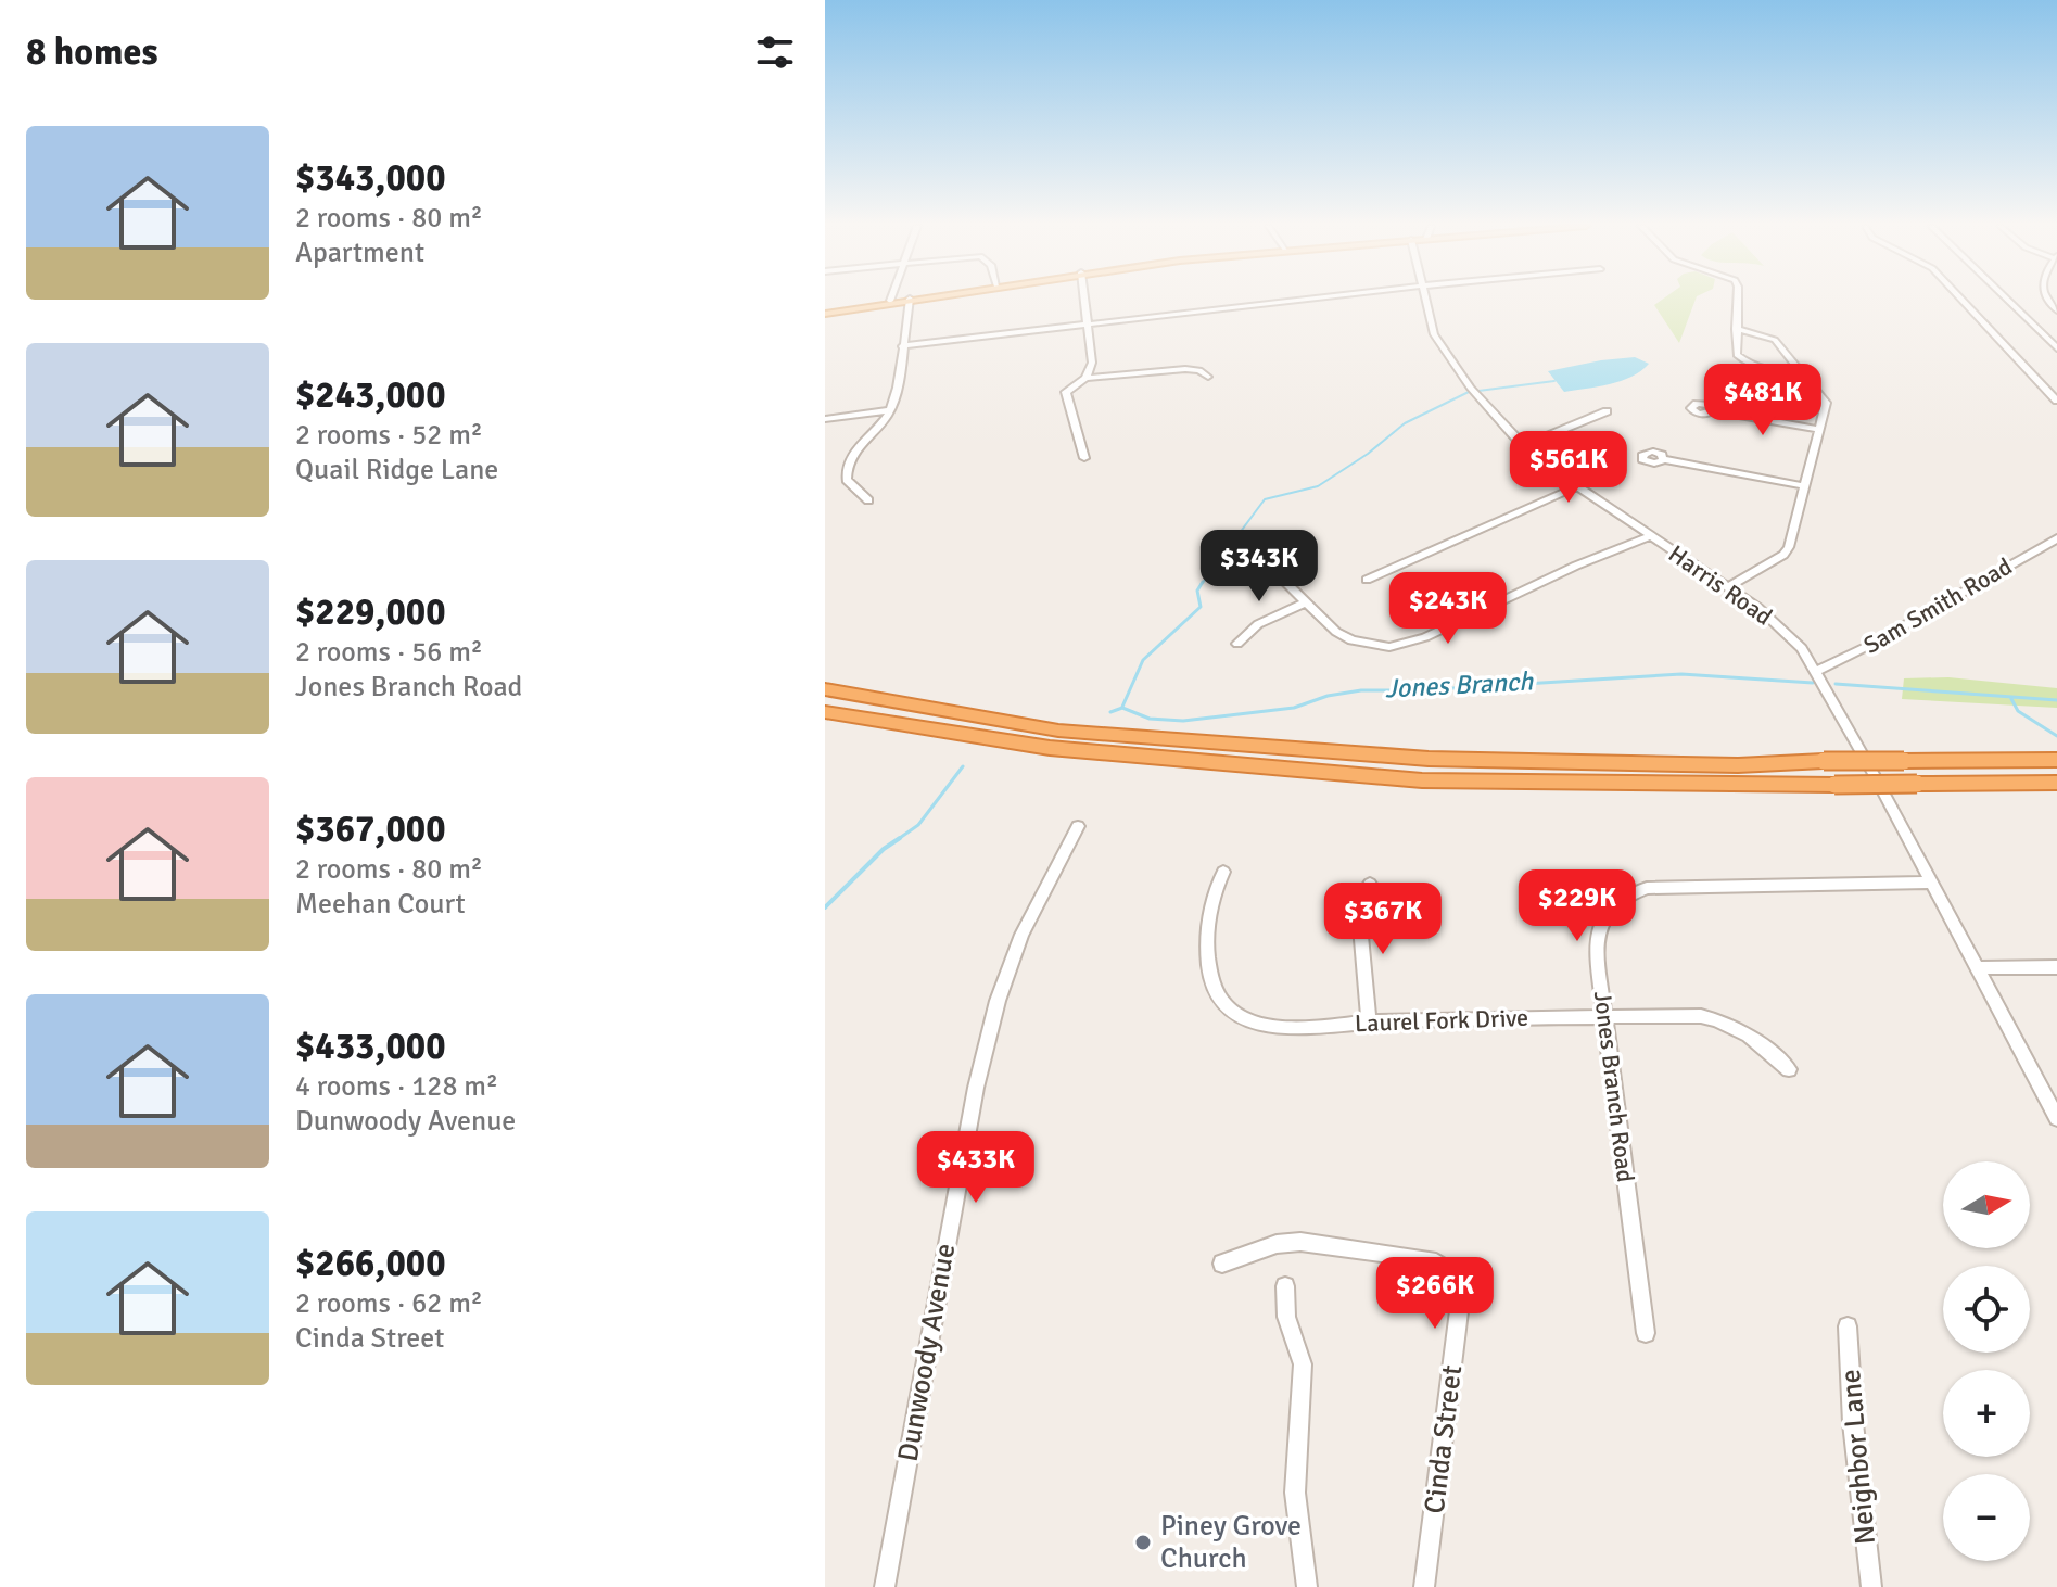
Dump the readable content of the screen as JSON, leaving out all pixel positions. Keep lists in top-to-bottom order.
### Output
{
  "streets": {
    "street": [
      "Harris Road",
      "Sam Smith Road",
      "Laurel Fork Drive",
      "Jones Branch Road",
      "Dunwoody Avenue",
      "Cinda Street",
      "Neighbor Lane"
    ]
  },
  "crossings": [
    ["Harris Road", "Sam Smith Road"],
    ["Harris Road", "Jones Branch Road"],
    ["Laurel Fork Drive", "Jones Branch Road"]
  ],
  "water": ["Jones Branch"],
  "places": ["Piney Grove Church"],
  "north": "right",
  "page": {
    "heading": "8 homes",
    "list": [
      {
        "name": "$343,000",
        "note": "2 rooms · 80 m² · Apartment"
      },
      {
        "name": "$243,000",
        "note": "2 rooms · 52 m² · Quail Ridge Lane"
      },
      {
        "name": "$229,000",
        "note": "2 rooms · 56 m² · Jones Branch Road"
      },
      {
        "name": "$367,000",
        "note": "2 rooms · 80 m² · Meehan Court"
      },
      {
        "name": "$433,000",
        "note": "4 rooms · 128 m² · Dunwoody Avenue"
      },
      {
        "name": "$266,000",
        "note": "2 rooms · 62 m² · Cinda Street"
      }
    ],
    "price": [
      "$481K",
      "$561K",
      "$343K",
      "$243K",
      "$229K",
      "$367K",
      "$433K",
      "$266K"
    ],
    "map_buttons": ["+", "−"]
  }
}
